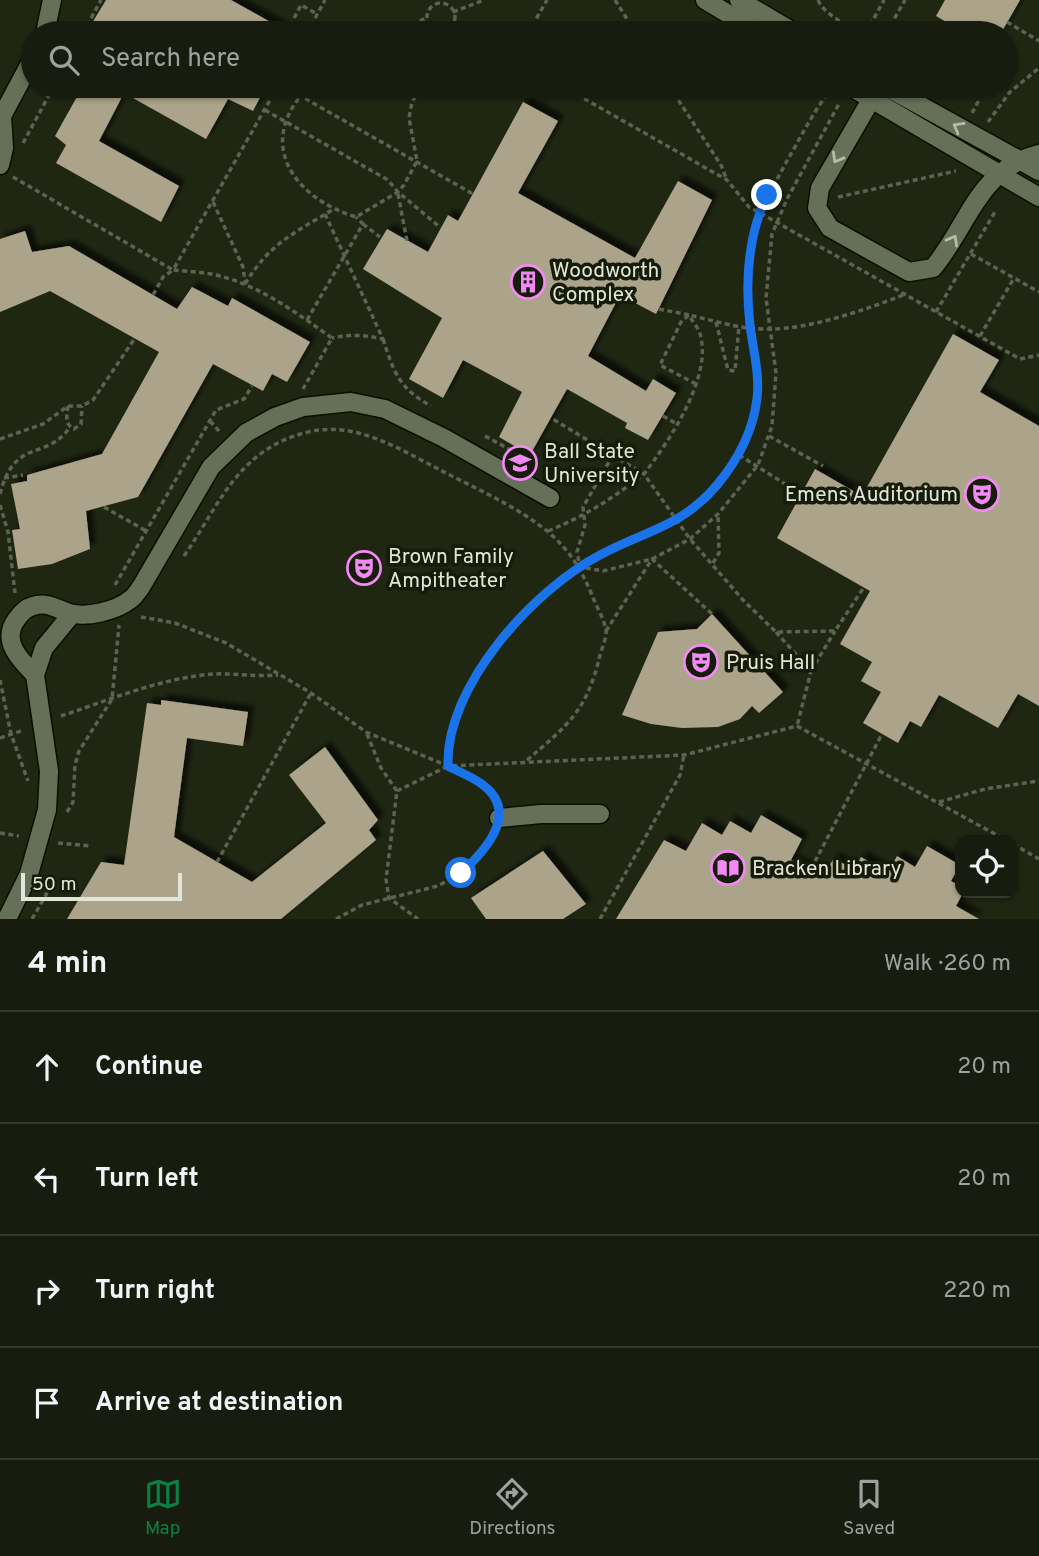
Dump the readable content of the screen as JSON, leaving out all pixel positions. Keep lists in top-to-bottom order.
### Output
{
  "places": {
    "building": ["Woodworth Complex"],
    "school or university": ["Ball State University"],
    "theatre": ["Emens Auditorium", "Brown Family Ampitheater", "Pruis Hall"],
    "library": ["Bracken Library"]
  },
  "scale_bar": "50 m",
  "page": {
    "search": "Search here",
    "scale": "50 m",
    "heading": ["4 min", "Walk · 260 m"],
    "list": [
      ["Continue", "20 m"],
      ["Turn left", "20 m"],
      ["Turn right", "220 m"],
      "Arrive at destination"
    ],
    "nav": ["Map", "Directions", "Saved"]
  }
}
